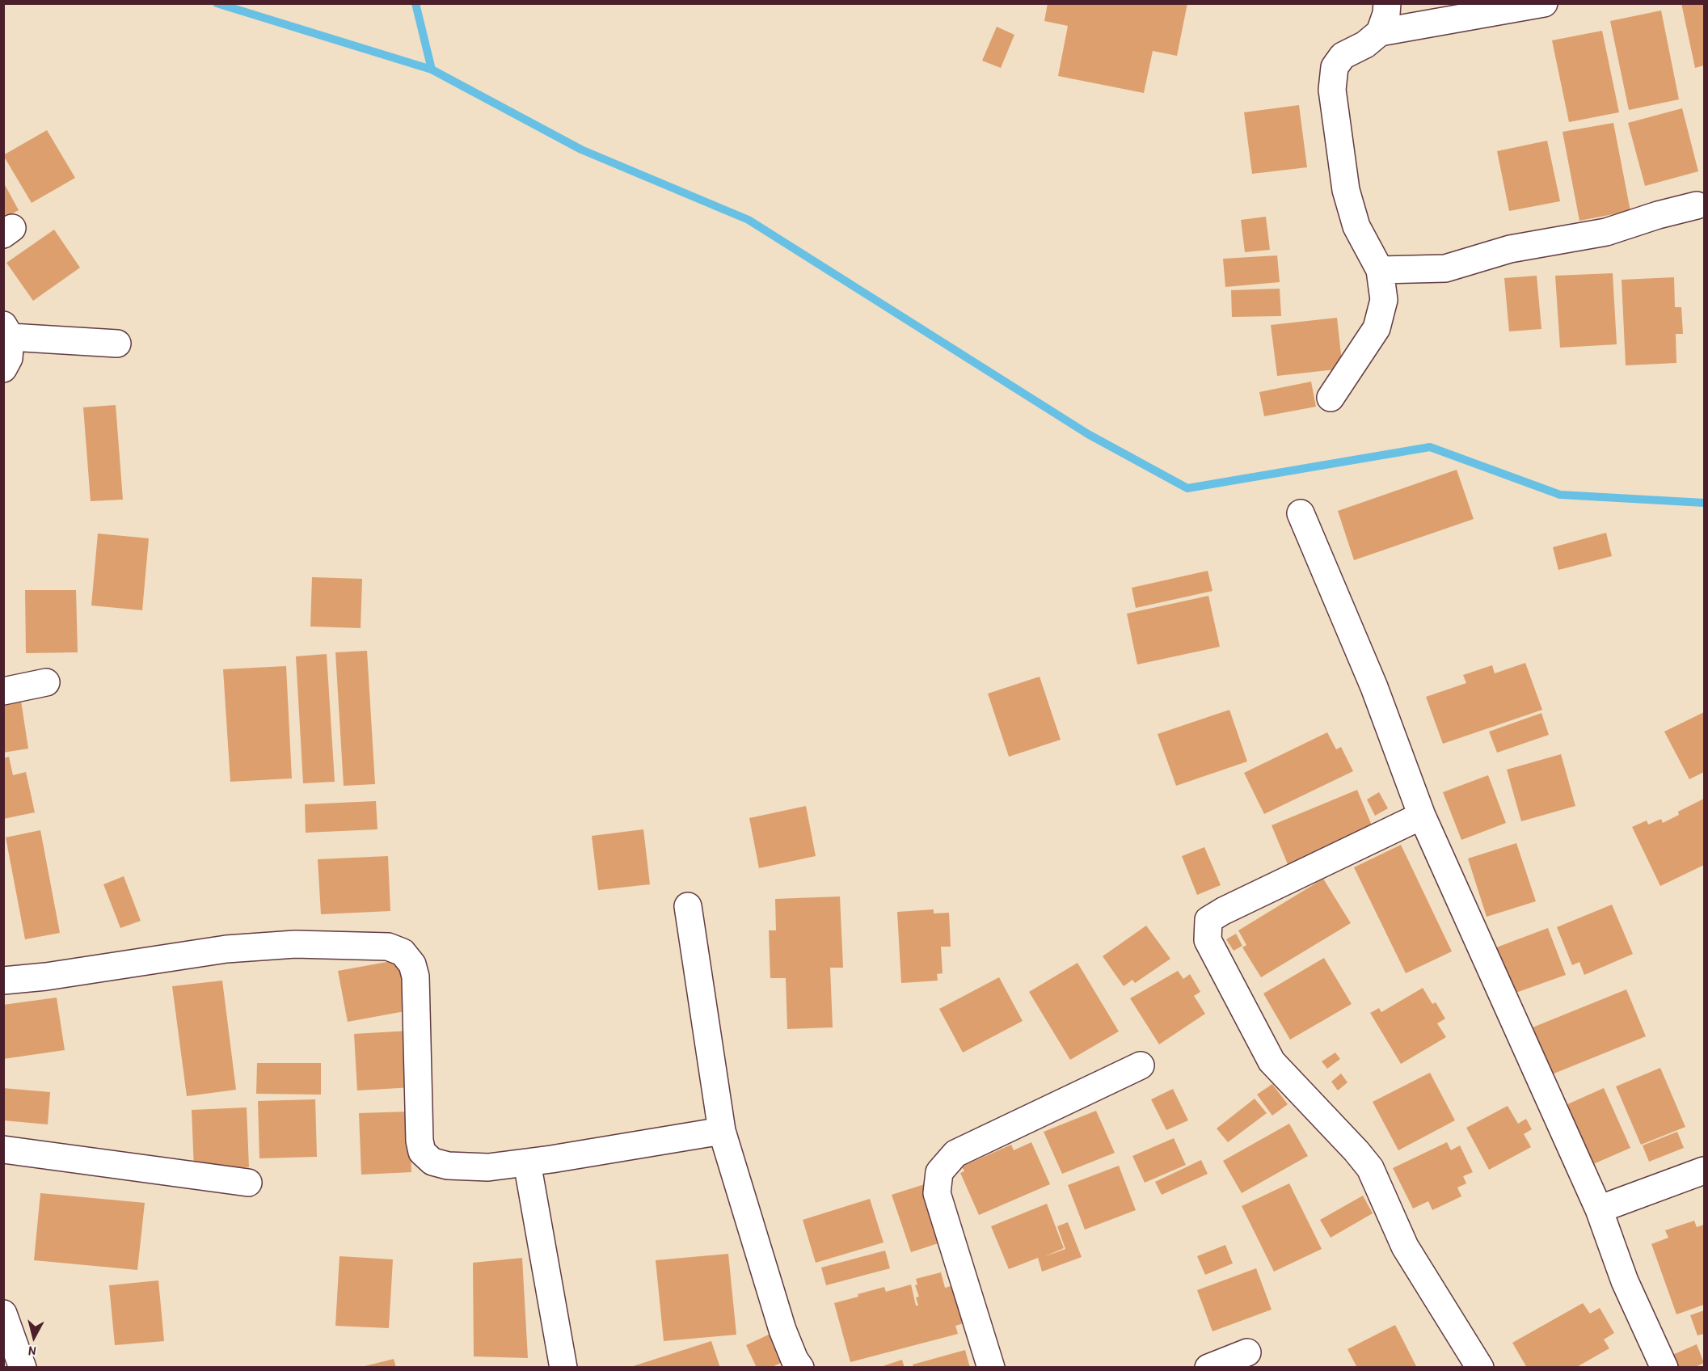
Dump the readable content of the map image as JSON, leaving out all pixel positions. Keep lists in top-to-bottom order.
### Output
{
  "north": "bottom"
}
